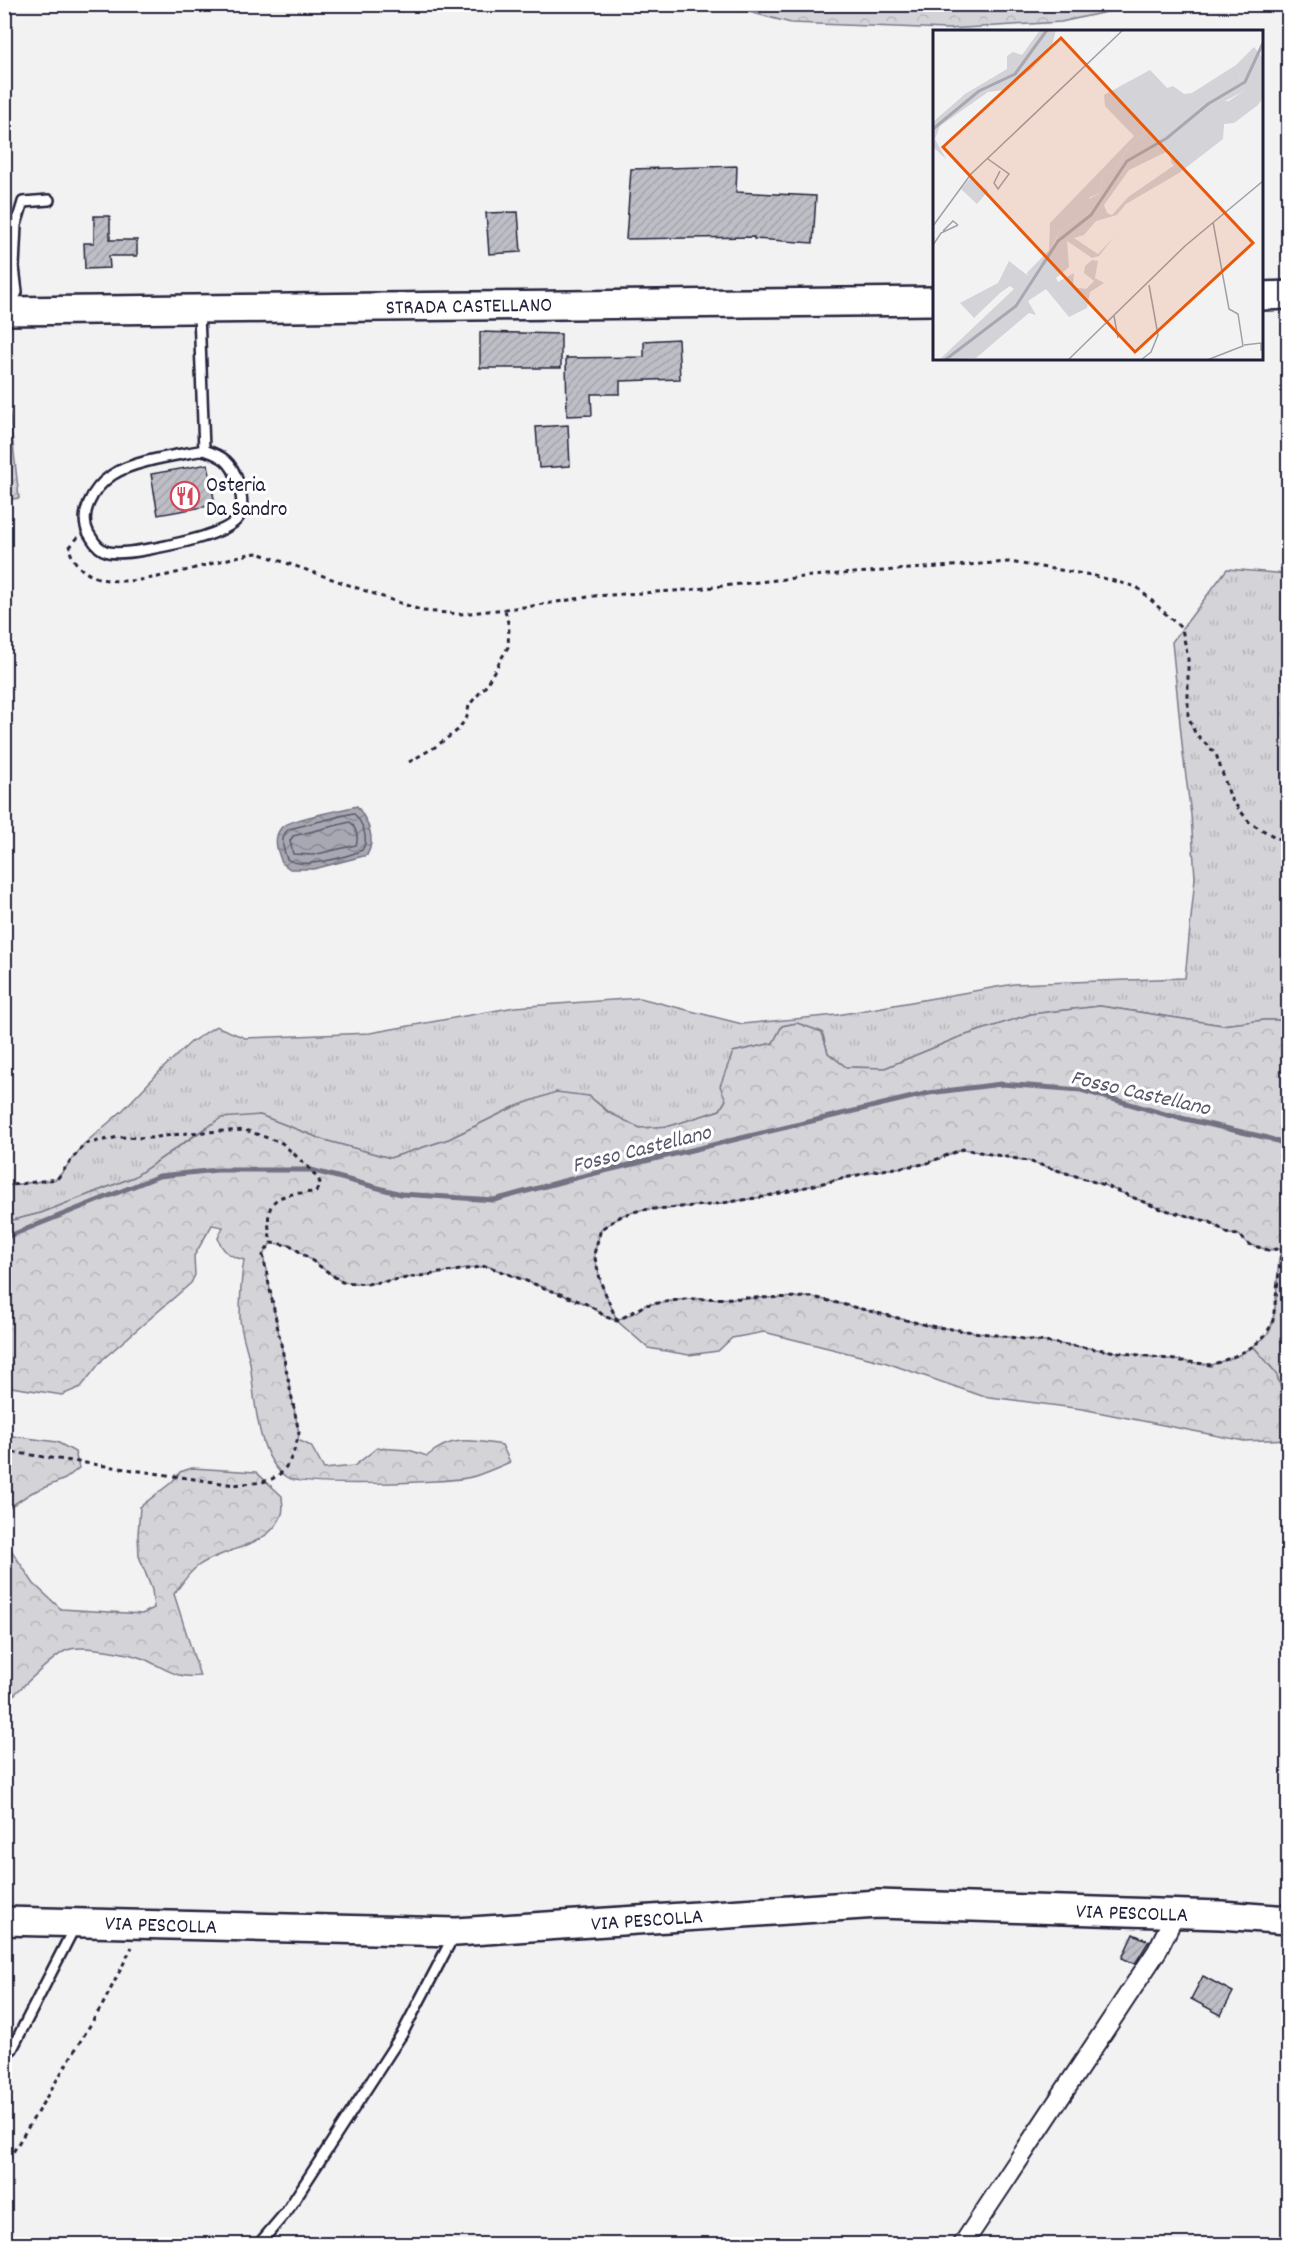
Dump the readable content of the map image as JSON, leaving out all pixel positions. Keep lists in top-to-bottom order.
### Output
{
  "streets": {
    "street": ["STRADA CASTELLANO", "VIA PESCOLLA"]
  },
  "water": ["Fosso Castellano"],
  "places": {
    "restaurant": ["Osteria Da Sandro"]
  }
}
